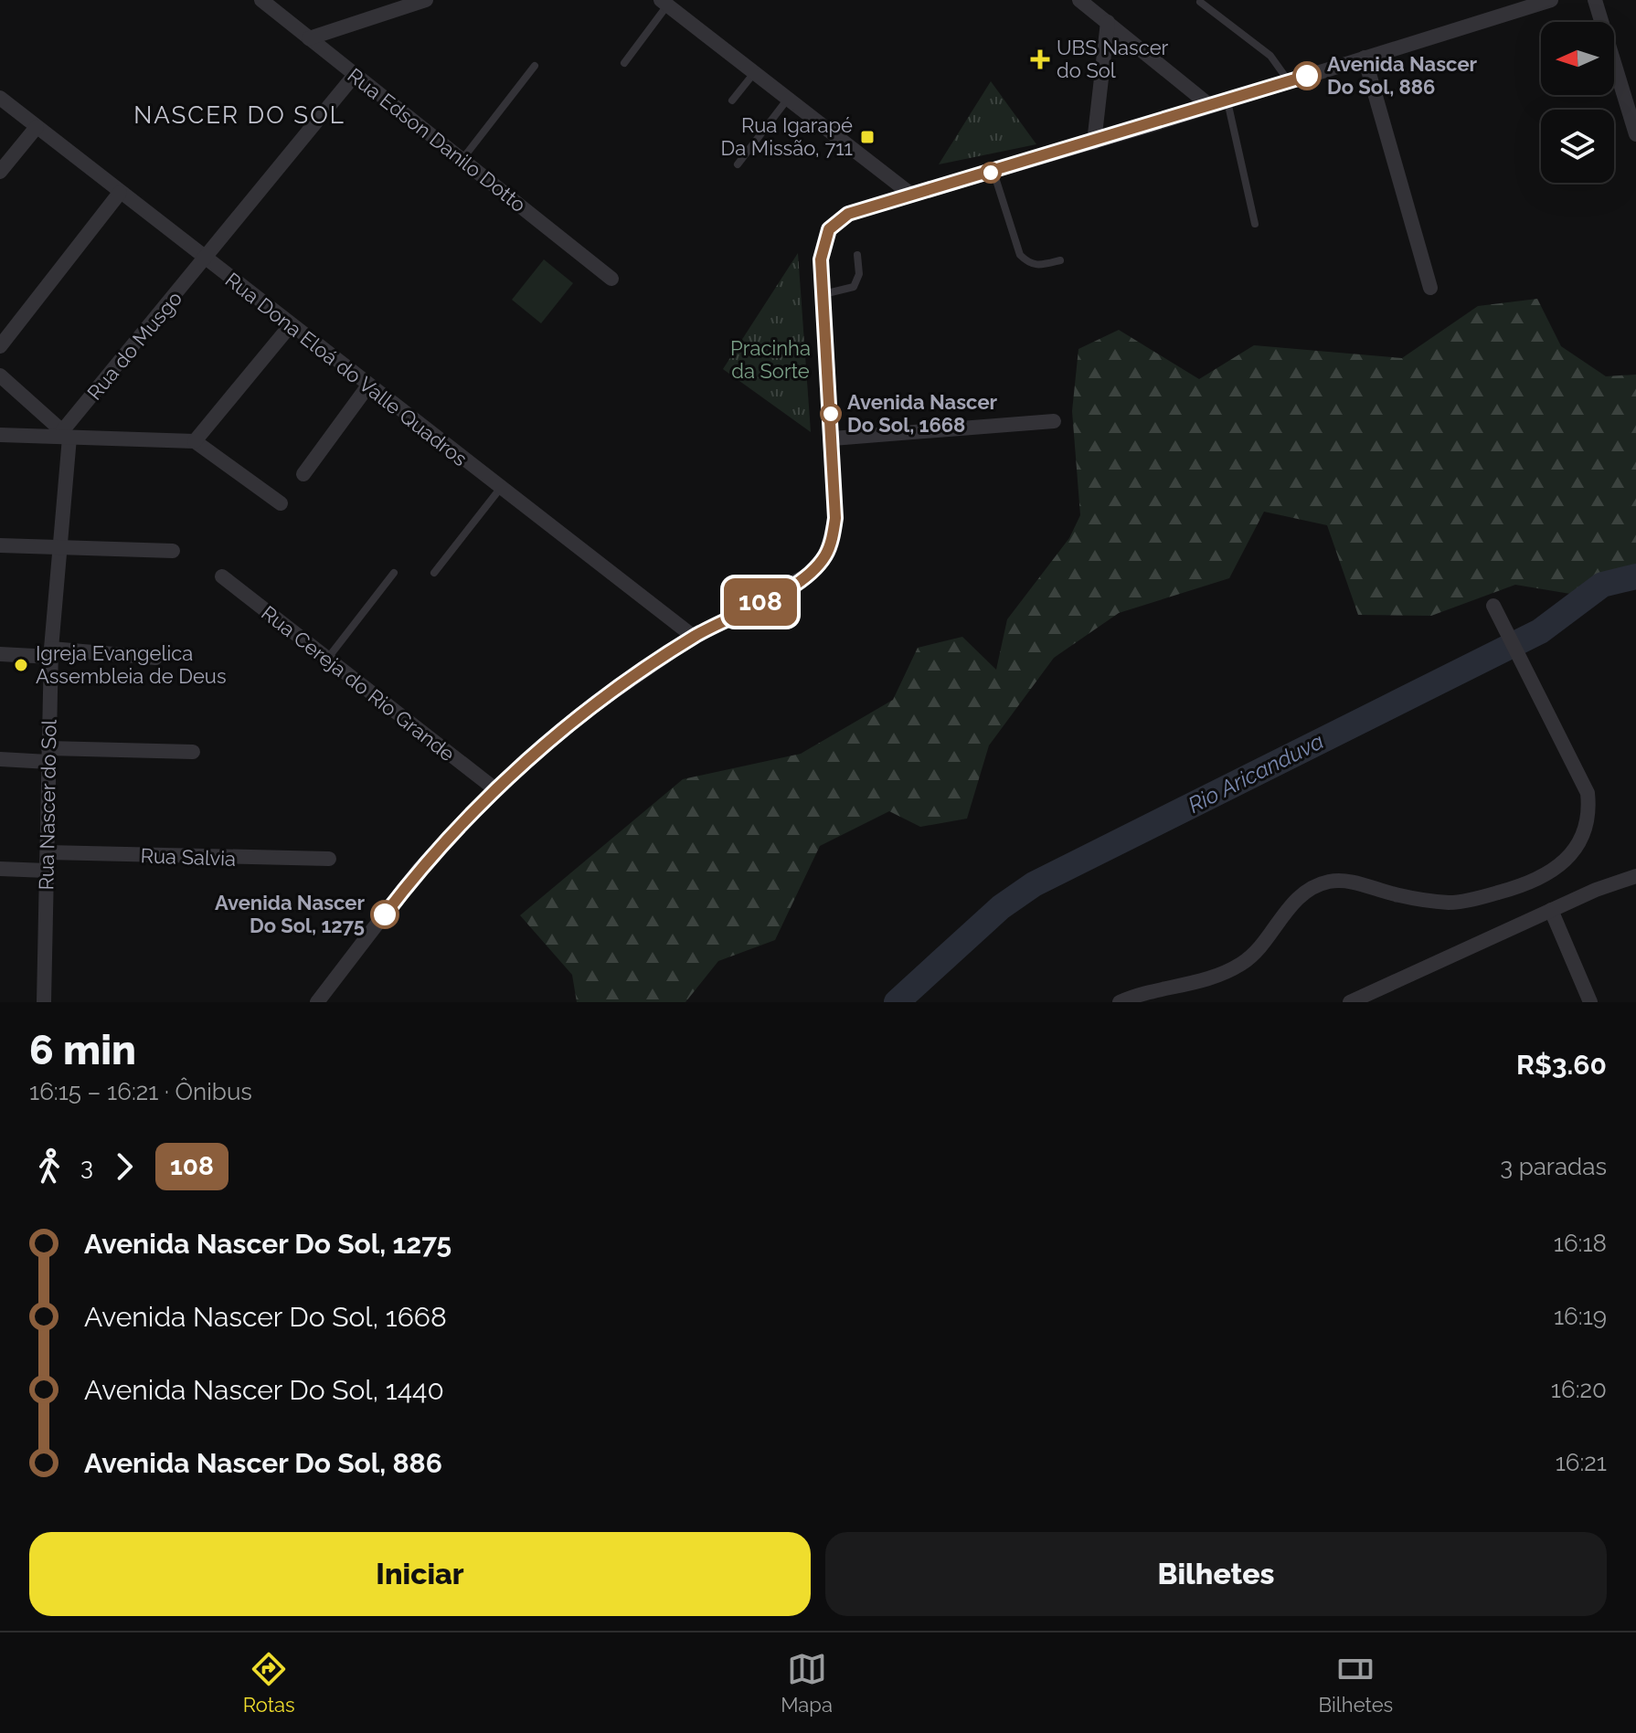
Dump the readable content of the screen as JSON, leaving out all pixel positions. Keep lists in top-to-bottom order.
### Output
{
  "streets": {
    "street": [
      "Rua Edson Danilo Dotto",
      "Rua do Musgo",
      "Rua Dona Eloá do Valle Quadros",
      "Rua Cereja do Rio Grande",
      "Rua Nascer do Sol",
      "Rua Salvia"
    ]
  },
  "crossings": [
    ["Rua Edson Danilo Dotto", "Rua do Musgo"],
    ["Rua do Musgo", "Rua Dona Eloá do Valle Quadros"],
    ["Rua do Musgo", "Rua Nascer do Sol"],
    ["Rua Nascer do Sol", "Rua Salvia"]
  ],
  "districts": ["NASCER DO SOL"],
  "water": ["Rio Aricanduva"],
  "parks": ["Pracinha da Sorte"],
  "places": {
    "health": ["UBS Nascer do Sol"],
    "other": [
      "Avenida Nascer Do Sol, 886",
      "Avenida Nascer Do Sol, 1668",
      "Igreja Evangelica Assembleia de Deus",
      "Avenida Nascer Do Sol, 1275"
    ],
    "transit": ["Rua Igarapé Da Missão, 711"]
  },
  "lines": ["bus line 108"],
  "north": "left",
  "page": {
    "on_map": "108",
    "heading": ["6 min", "16:15 – 16:21 · Ônibus", "R$3.60"],
    "legs": ["3", "108", "3 paradas"],
    "list": [
      {
        "name": "Avenida Nascer Do Sol, 1275",
        "value": "16:18"
      },
      {
        "name": "Avenida Nascer Do Sol, 1668",
        "value": "16:19"
      },
      {
        "name": "Avenida Nascer Do Sol, 1440",
        "value": "16:20"
      },
      {
        "name": "Avenida Nascer Do Sol, 886",
        "value": "16:21"
      }
    ],
    "buttons": ["Iniciar", "Bilhetes"],
    "tabs": ["Rotas", "Mapa", "Bilhetes"]
  }
}
